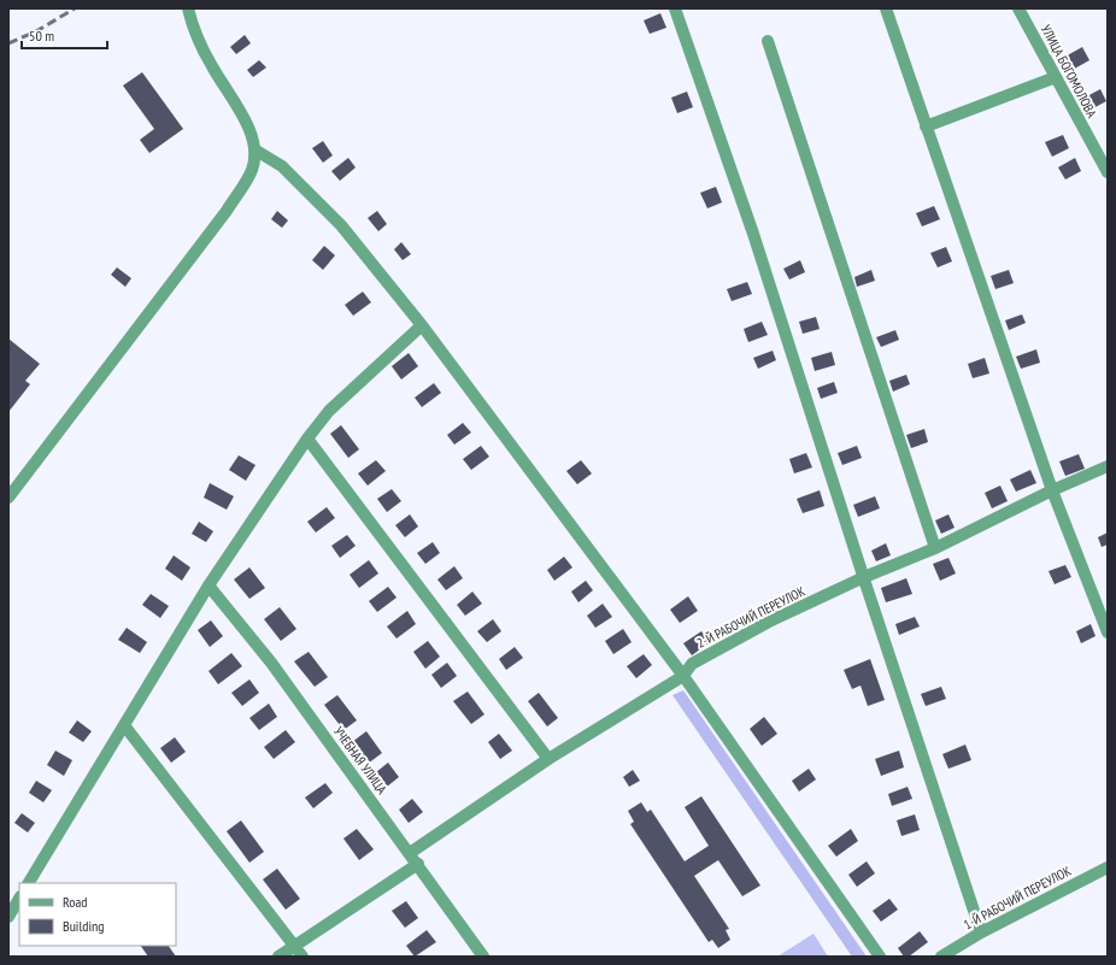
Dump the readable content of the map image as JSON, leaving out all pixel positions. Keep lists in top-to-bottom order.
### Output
{
  "streets": {
    "street": [
      "УЛИЦА БОГОМОЛОВА",
      "2-Й РАБОЧИЙ ПЕРЕУЛОК",
      "УЧЕБНАЯ УЛИЦА",
      "1-Й РАБОЧИЙ ПЕРЕУЛОК"
    ]
  },
  "crossings": [
    ["2-Й РАБОЧИЙ ПЕРЕУЛОК", "УЧЕБНАЯ УЛИЦА"]
  ],
  "legend": ["Road", "Building"],
  "scale_bar": "50 m"
}
